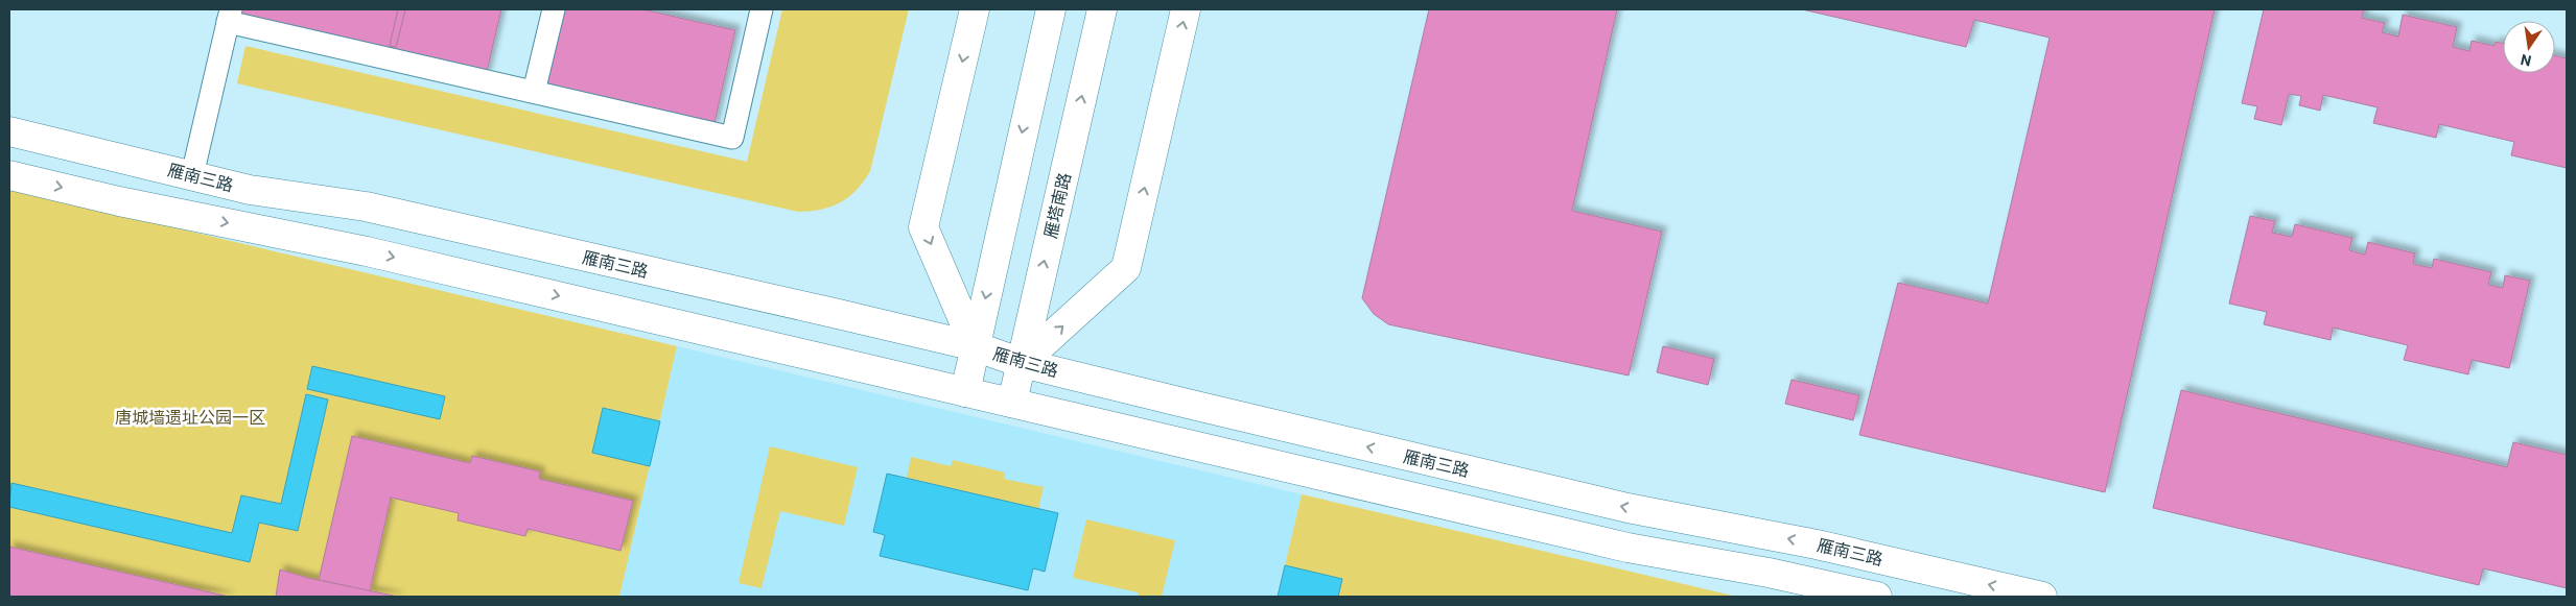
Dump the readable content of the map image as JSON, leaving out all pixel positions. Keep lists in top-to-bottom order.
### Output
{
  "streets": {
    "street": ["雁南三路", "雁塔南路"]
  },
  "crossings": [
    ["雁南三路", "雁塔南路"]
  ],
  "parks": ["唐城墙遗址公园一区"],
  "north": "bottom"
}
